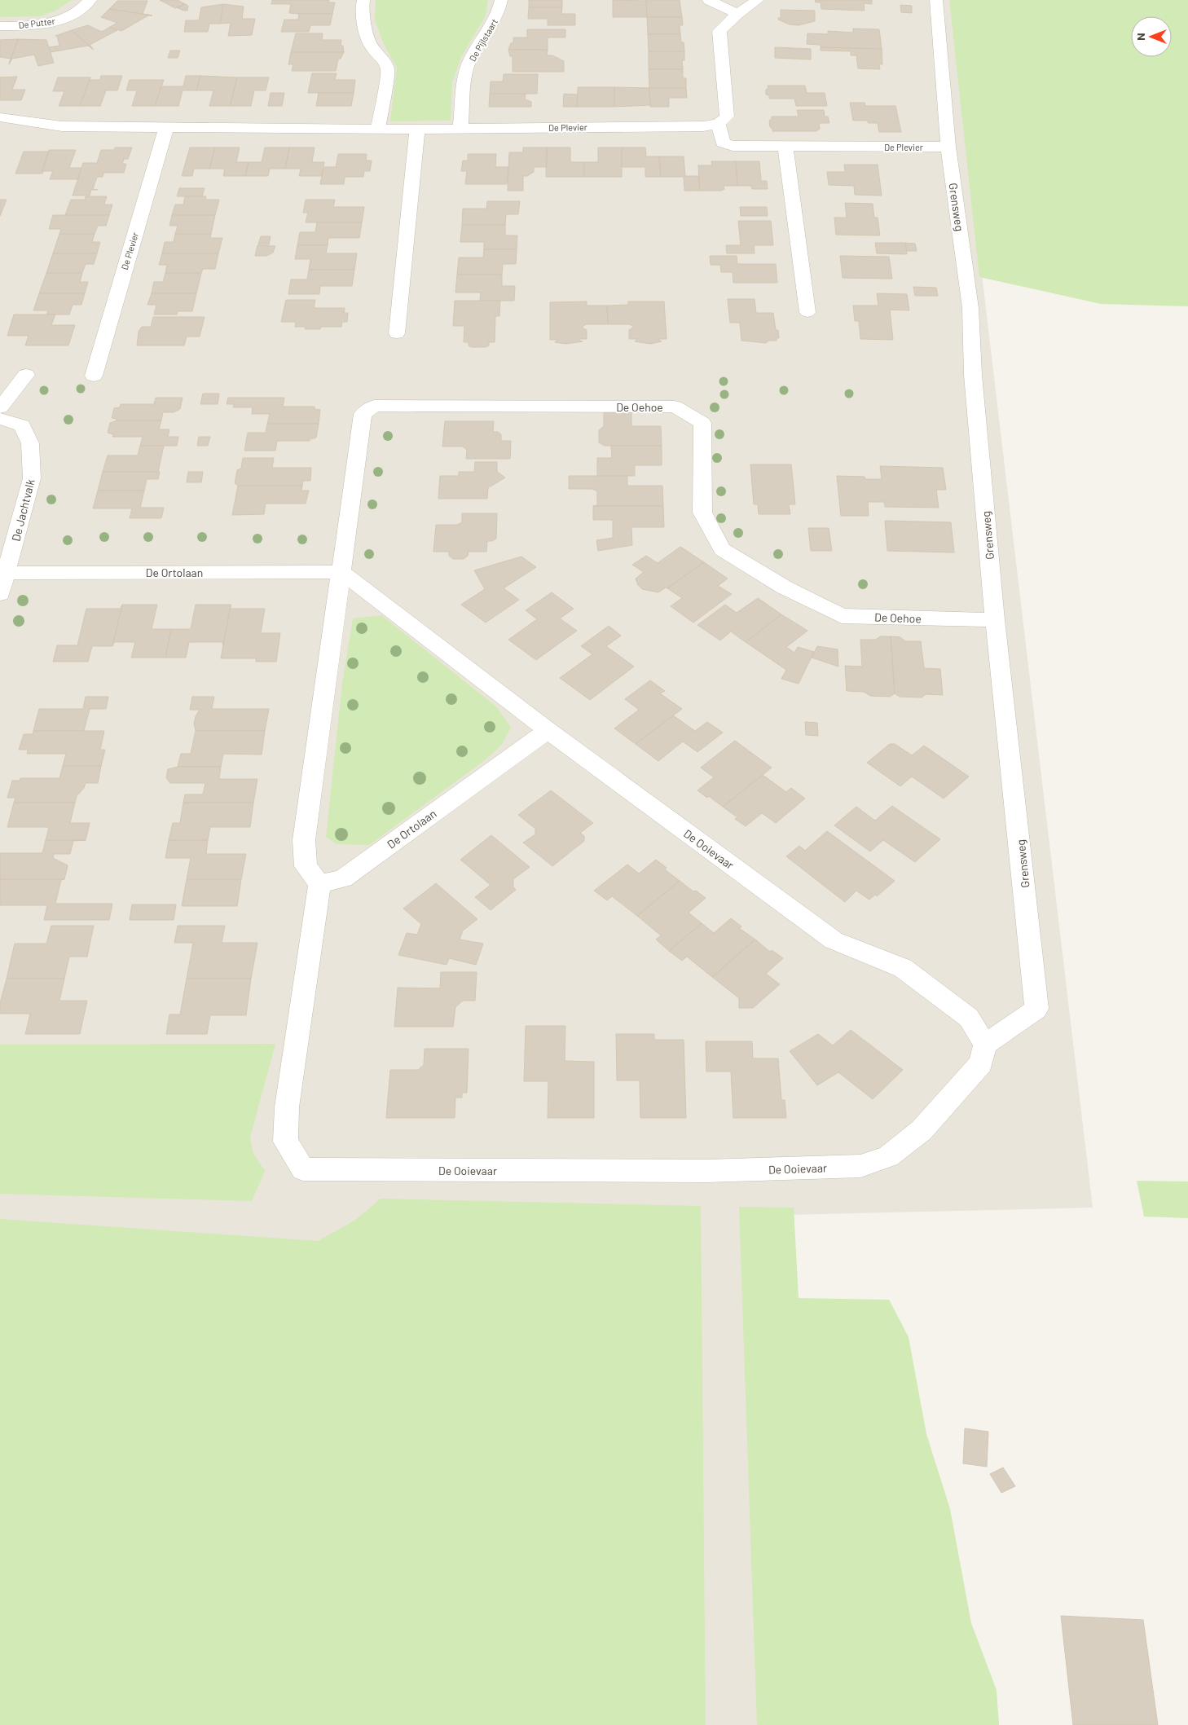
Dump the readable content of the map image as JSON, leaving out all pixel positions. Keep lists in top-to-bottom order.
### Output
{
  "streets": {
    "street": [
      "De Putter",
      "De Pijlstaart",
      "De Plevier",
      "Grensweg",
      "De Oehoe",
      "De Jachtvalk",
      "De Ortolaan",
      "De Ooievaar"
    ]
  },
  "crossings": [
    ["De Pijlstaart", "De Plevier"],
    ["De Plevier", "Grensweg"],
    ["Grensweg", "De Oehoe"],
    ["Grensweg", "De Ooievaar"],
    ["De Oehoe", "De Ortolaan"],
    ["De Jachtvalk", "De Ortolaan"],
    ["De Ortolaan", "De Ooievaar"]
  ],
  "north": "left"
}
